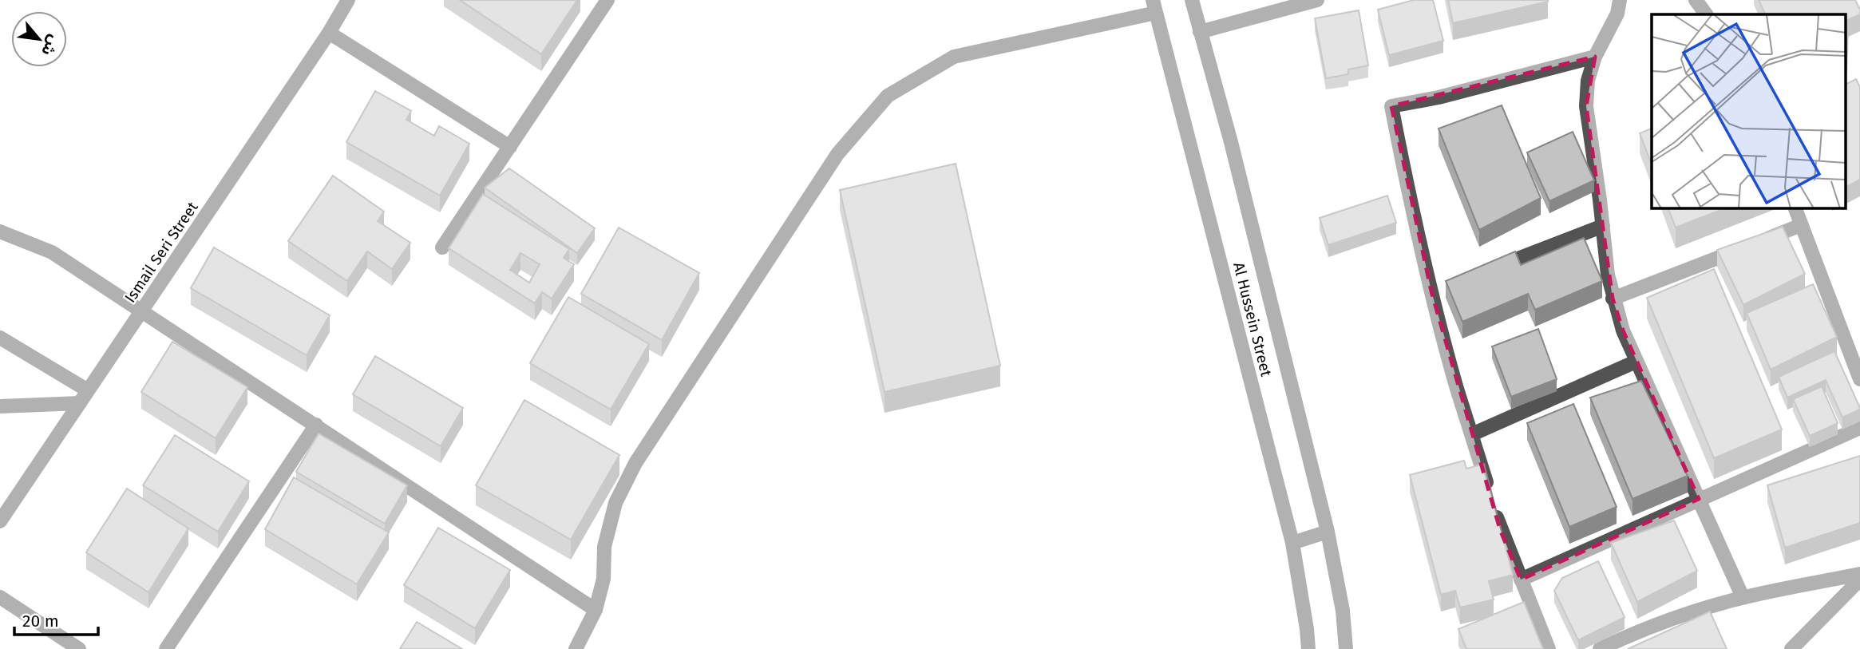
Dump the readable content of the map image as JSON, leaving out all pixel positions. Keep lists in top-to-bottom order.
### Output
{
  "streets": {
    "street": ["Ismail Seri Street", "Al Hussein Street"]
  },
  "scale_bar": "20 m",
  "north": "bottom right"
}
